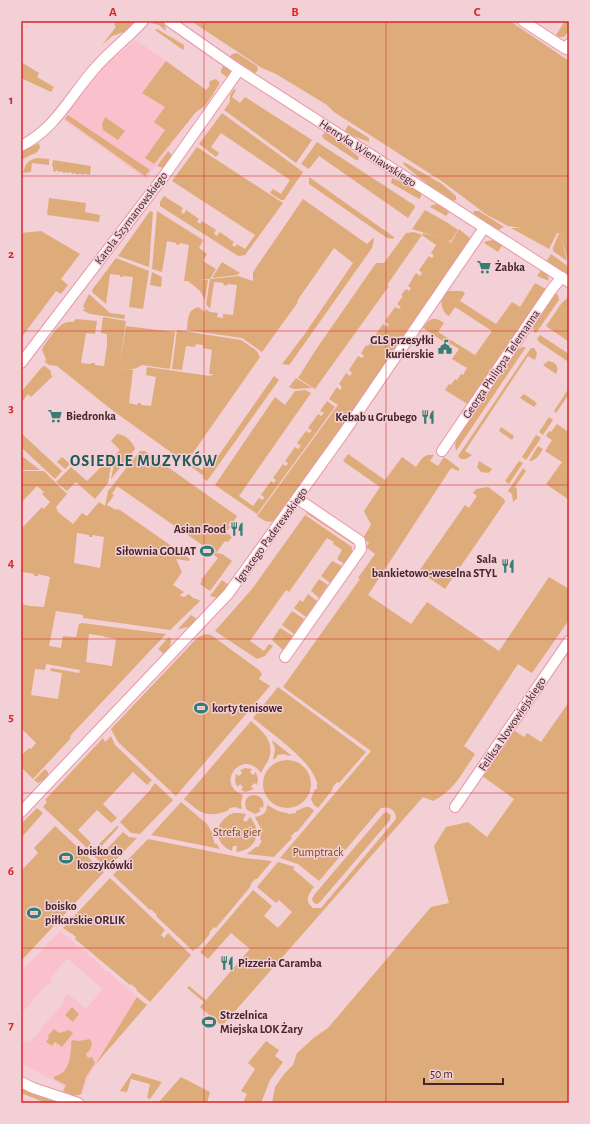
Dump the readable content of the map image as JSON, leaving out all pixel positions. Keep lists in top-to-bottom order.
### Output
{
  "streets": {
    "street": [
      "Henryka Wieniawskiego",
      "Karola Szymanowskiego",
      "Georga Philippa Telemanna",
      "Ignacego Paderewskiego",
      "Feliksa Nowowiejskiego"
    ]
  },
  "crossings": [
    ["Henryka Wieniawskiego", "Karola Szymanowskiego"],
    ["Henryka Wieniawskiego", "Georga Philippa Telemanna"],
    ["Henryka Wieniawskiego", "Ignacego Paderewskiego"]
  ],
  "districts": ["OSIEDLE MUZYKÓW"],
  "parks": ["Strefa gier", "Pumptrack"],
  "places": {
    "supermarket": ["Żabka", "Biedronka"],
    "public building": ["GLS przesyłki kurierskie"],
    "restaurant": [
      "Kebab u Grubego",
      "Asian Food",
      "Sala bankietowo-weselna STYL",
      "Pizzeria Caramba"
    ],
    "sports": [
      "Siłownia GOLIAT",
      "korty tenisowe",
      "boisko do koszykówki",
      "boisko piłkarskie ORLIK",
      "Strzelnica Miejska LOK Żary"
    ]
  },
  "scale_bar": "50 m",
  "grid": {
    "columns": ["A", "B", "C"],
    "rows": [
      "1",
      "2",
      "3",
      "4",
      "5",
      "6",
      "7"
    ]
  }
}
